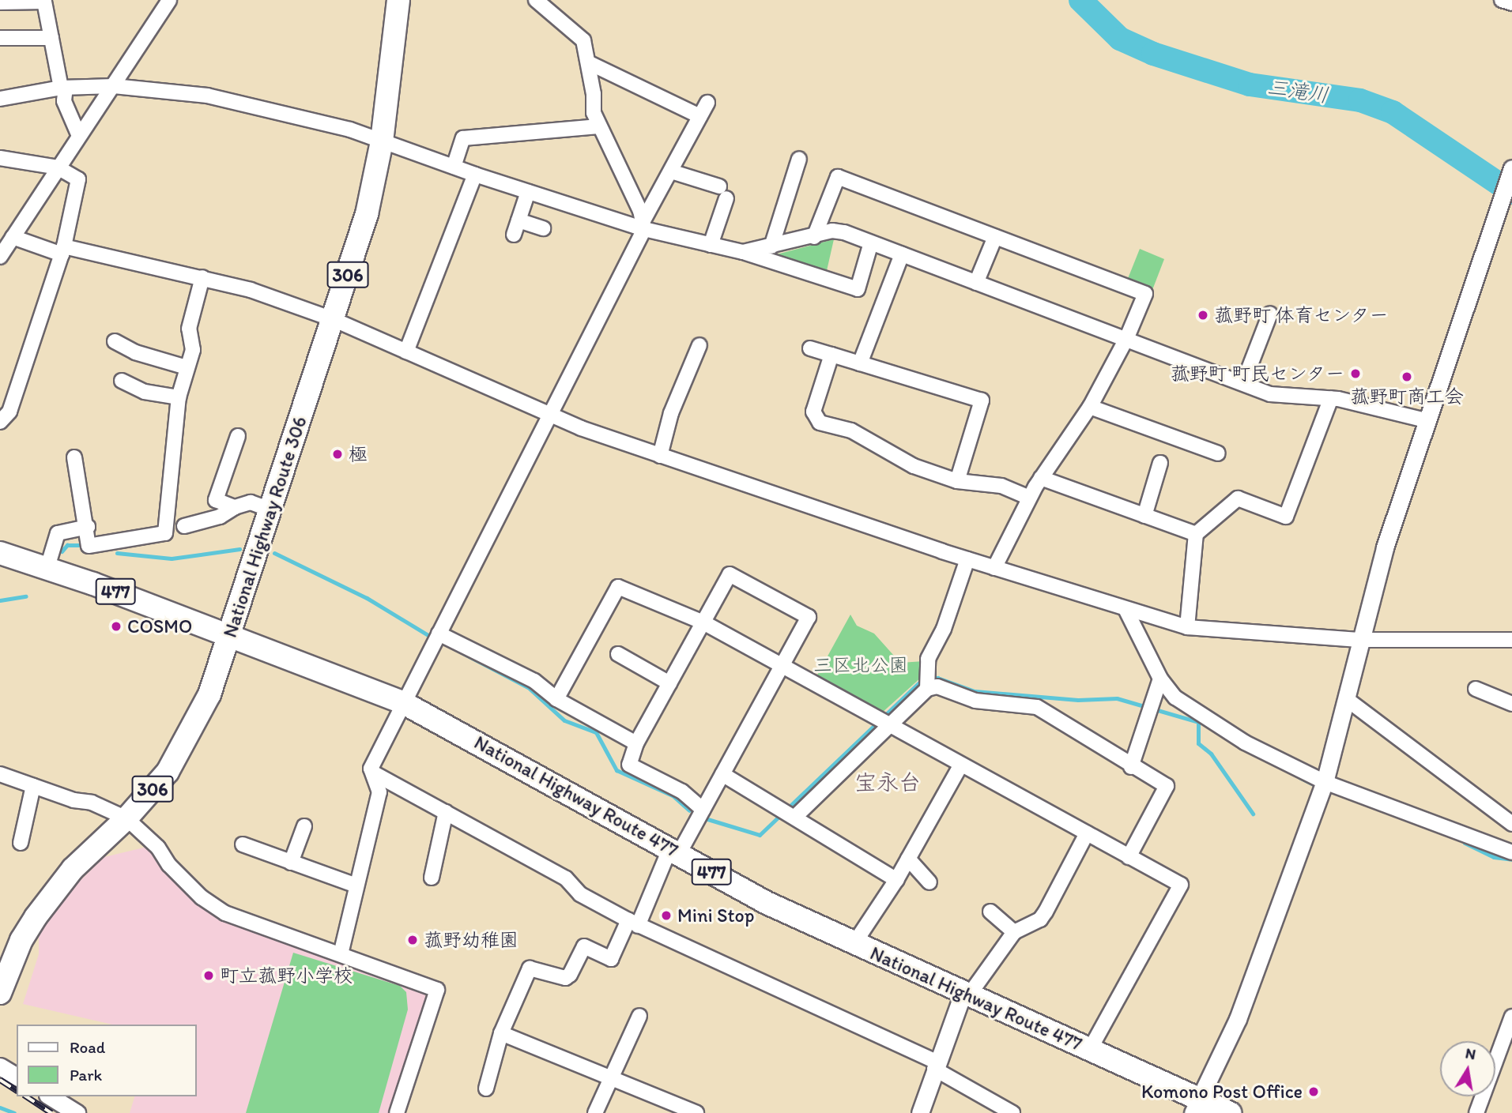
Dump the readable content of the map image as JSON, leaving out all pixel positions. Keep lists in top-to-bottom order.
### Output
{
  "streets": {
    "highway": [
      "306",
      "National Highway Route 306",
      "477",
      "National Highway Route 477"
    ]
  },
  "crossings": [
    ["National Highway Route 306", "National Highway Route 477"]
  ],
  "districts": ["宝永台"],
  "water": ["三滝川"],
  "parks": ["三区北公園"],
  "places": [
    "菰野町 体育センター",
    "菰野町 町民センター",
    "菰野町商工会",
    "極",
    "COSMO",
    "Mini Stop",
    "菰野幼稚園",
    "町立菰野小学校",
    "Komono Post Office"
  ],
  "legend": ["Road", "Park"],
  "north": "top"
}
